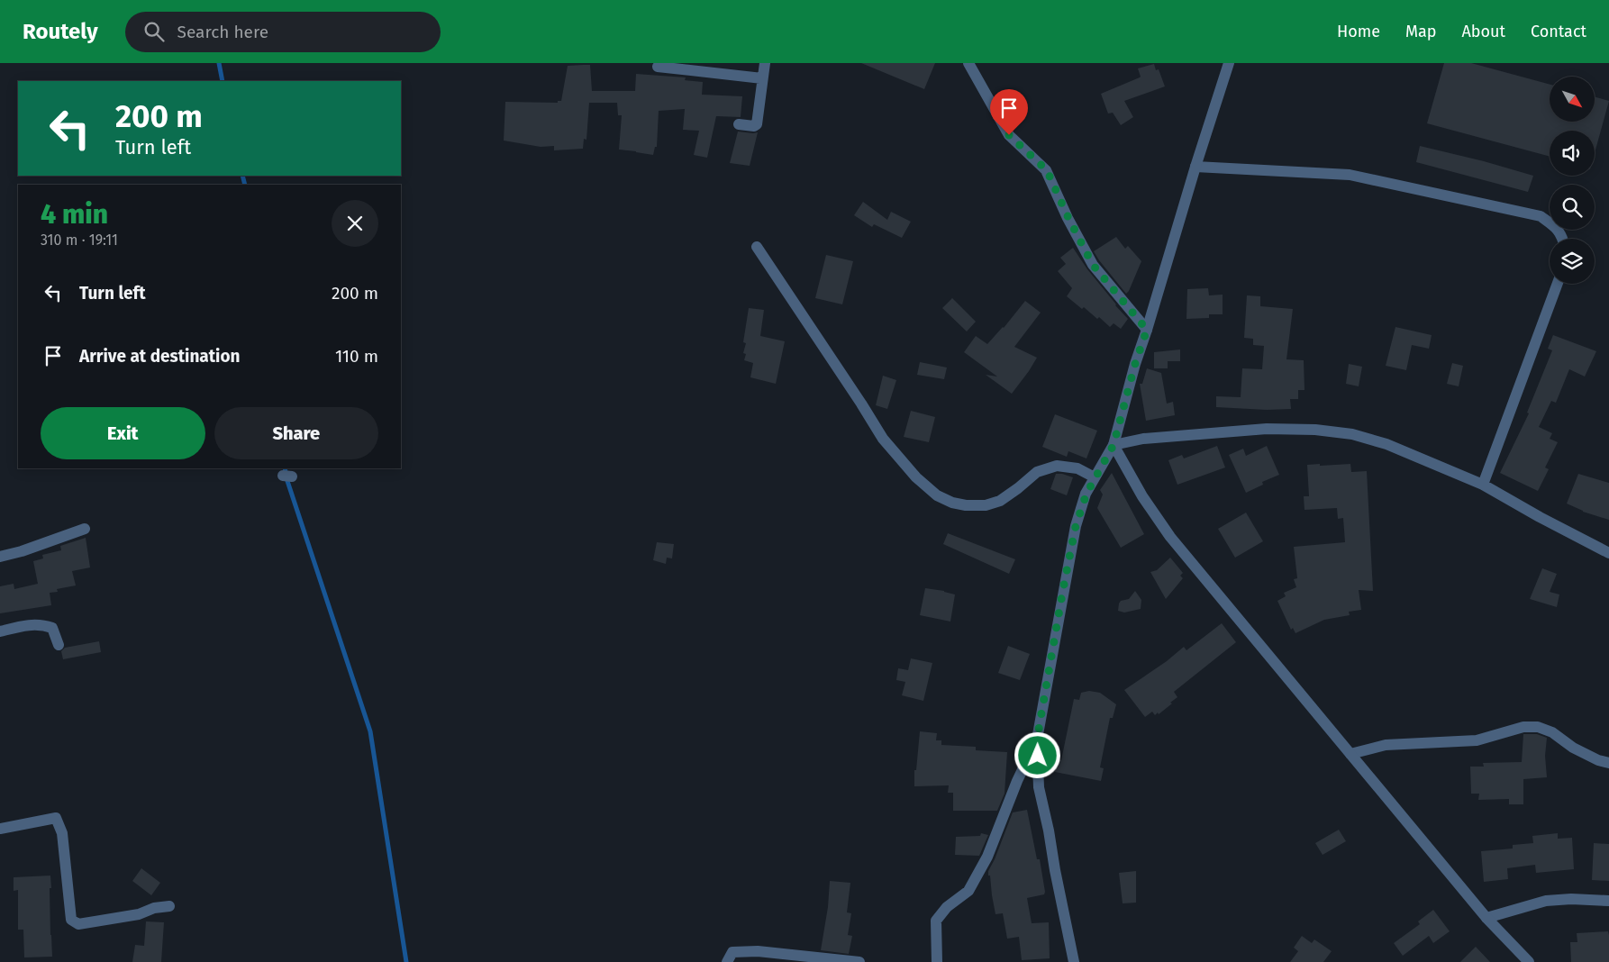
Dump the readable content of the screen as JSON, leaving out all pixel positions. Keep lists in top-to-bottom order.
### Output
{
  "north": "bottom right",
  "page": {
    "header": "Routely",
    "search": "Search here",
    "nav": [
      "Home",
      "Map",
      "About",
      "Contact"
    ],
    "turn": ["200 m", "Turn left"],
    "heading": ["4 min", "310 m · 19:11"],
    "list": [
      {
        "name": "Turn left",
        "value": "200 m"
      },
      {
        "name": "Arrive at destination",
        "value": "110 m"
      }
    ],
    "buttons": ["Exit", "Share"]
  }
}
